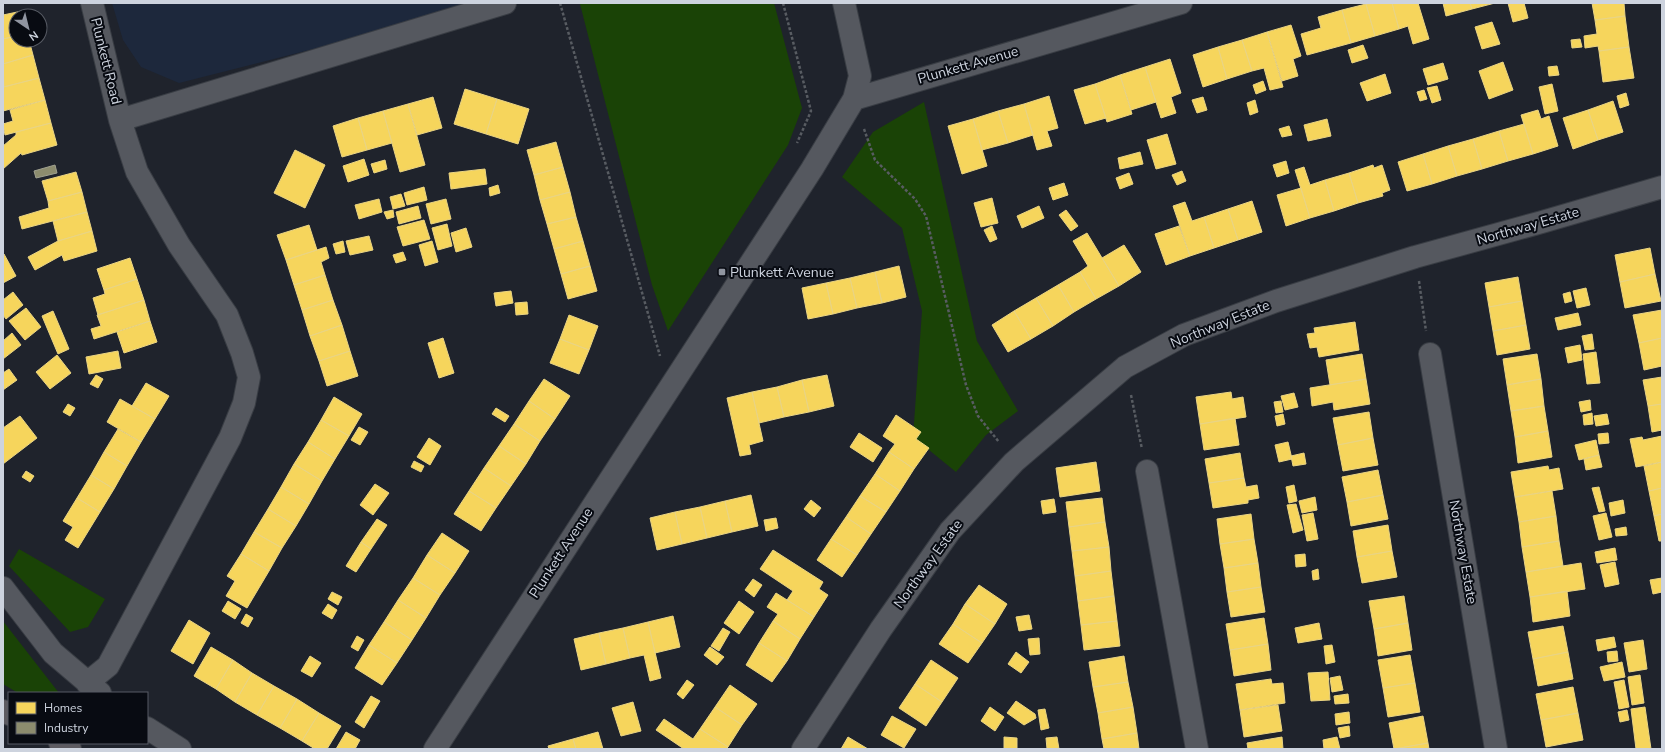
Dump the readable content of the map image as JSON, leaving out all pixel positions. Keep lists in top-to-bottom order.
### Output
{
  "streets": {
    "street": ["Plunkett Road", "Plunkett Avenue", "Northway Estate"]
  },
  "places": {
    "transit": ["Plunkett Avenue"]
  },
  "legend": ["Homes", "Industry"],
  "north": "bottom right"
}
